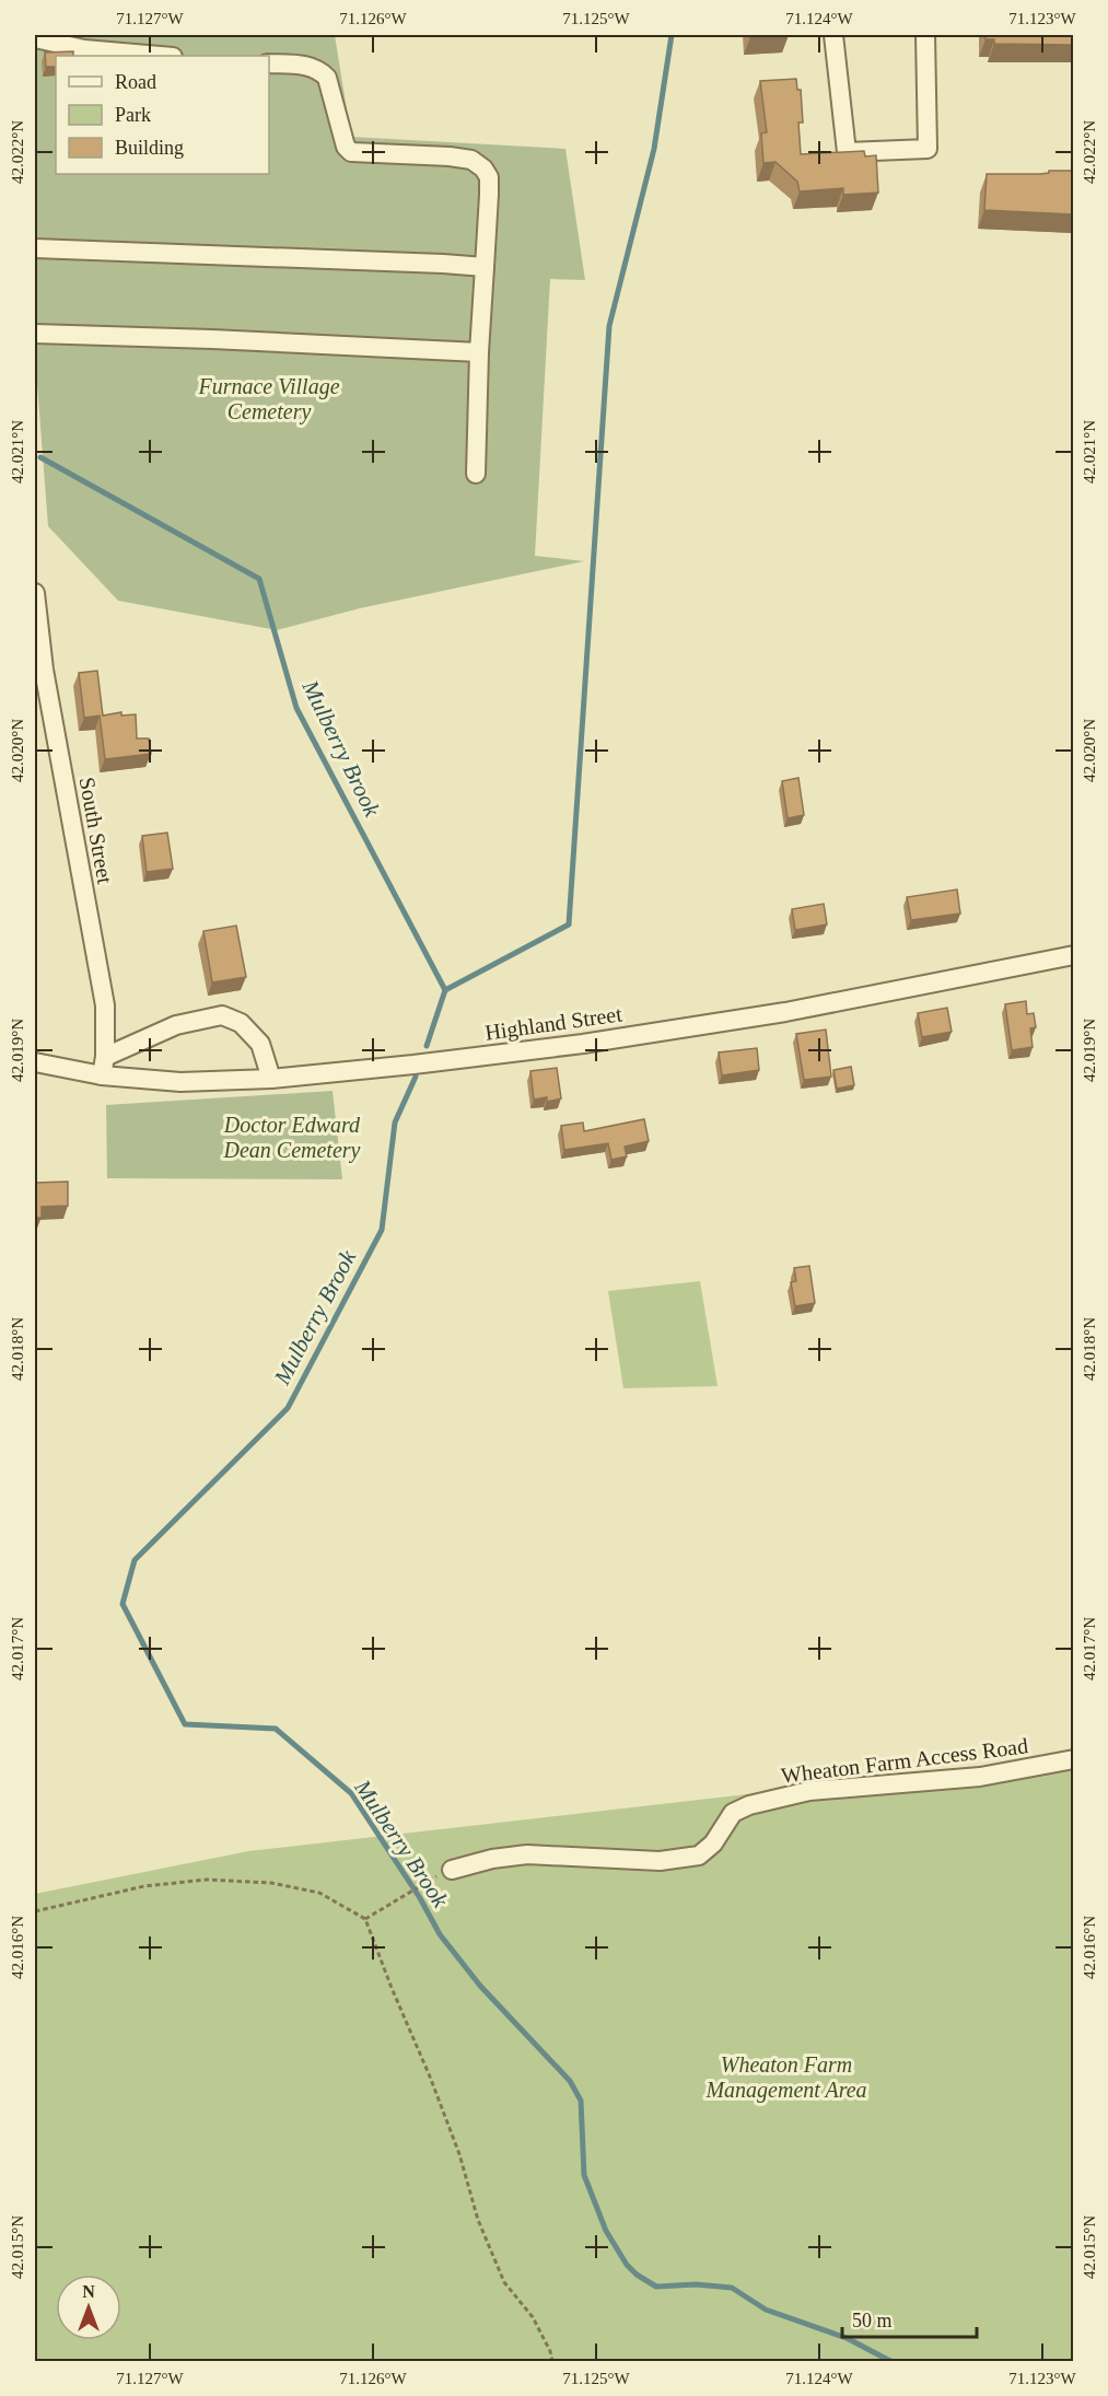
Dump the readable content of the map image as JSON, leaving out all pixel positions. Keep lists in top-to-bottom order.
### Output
{
  "streets": {
    "street": ["South Street", "Highland Street", "Wheaton Farm Access Road"]
  },
  "crossings": [
    ["South Street", "Highland Street"]
  ],
  "water": ["Mulberry Brook"],
  "parks": ["Furnace Village Cemetery", "Doctor Edward Dean Cemetery", "Wheaton Farm Management Area"],
  "legend": ["Road", "Park", "Building"],
  "scale_bar": "50 m",
  "north": "top",
  "coordinates": [
    "71.127°W",
    "71.126°W",
    "71.125°W",
    "71.124°W",
    "71.123°W",
    "42.022°N",
    "42.021°N",
    "42.020°N",
    "42.019°N",
    "42.018°N",
    "42.017°N",
    "42.016°N",
    "42.015°N"
  ]
}
